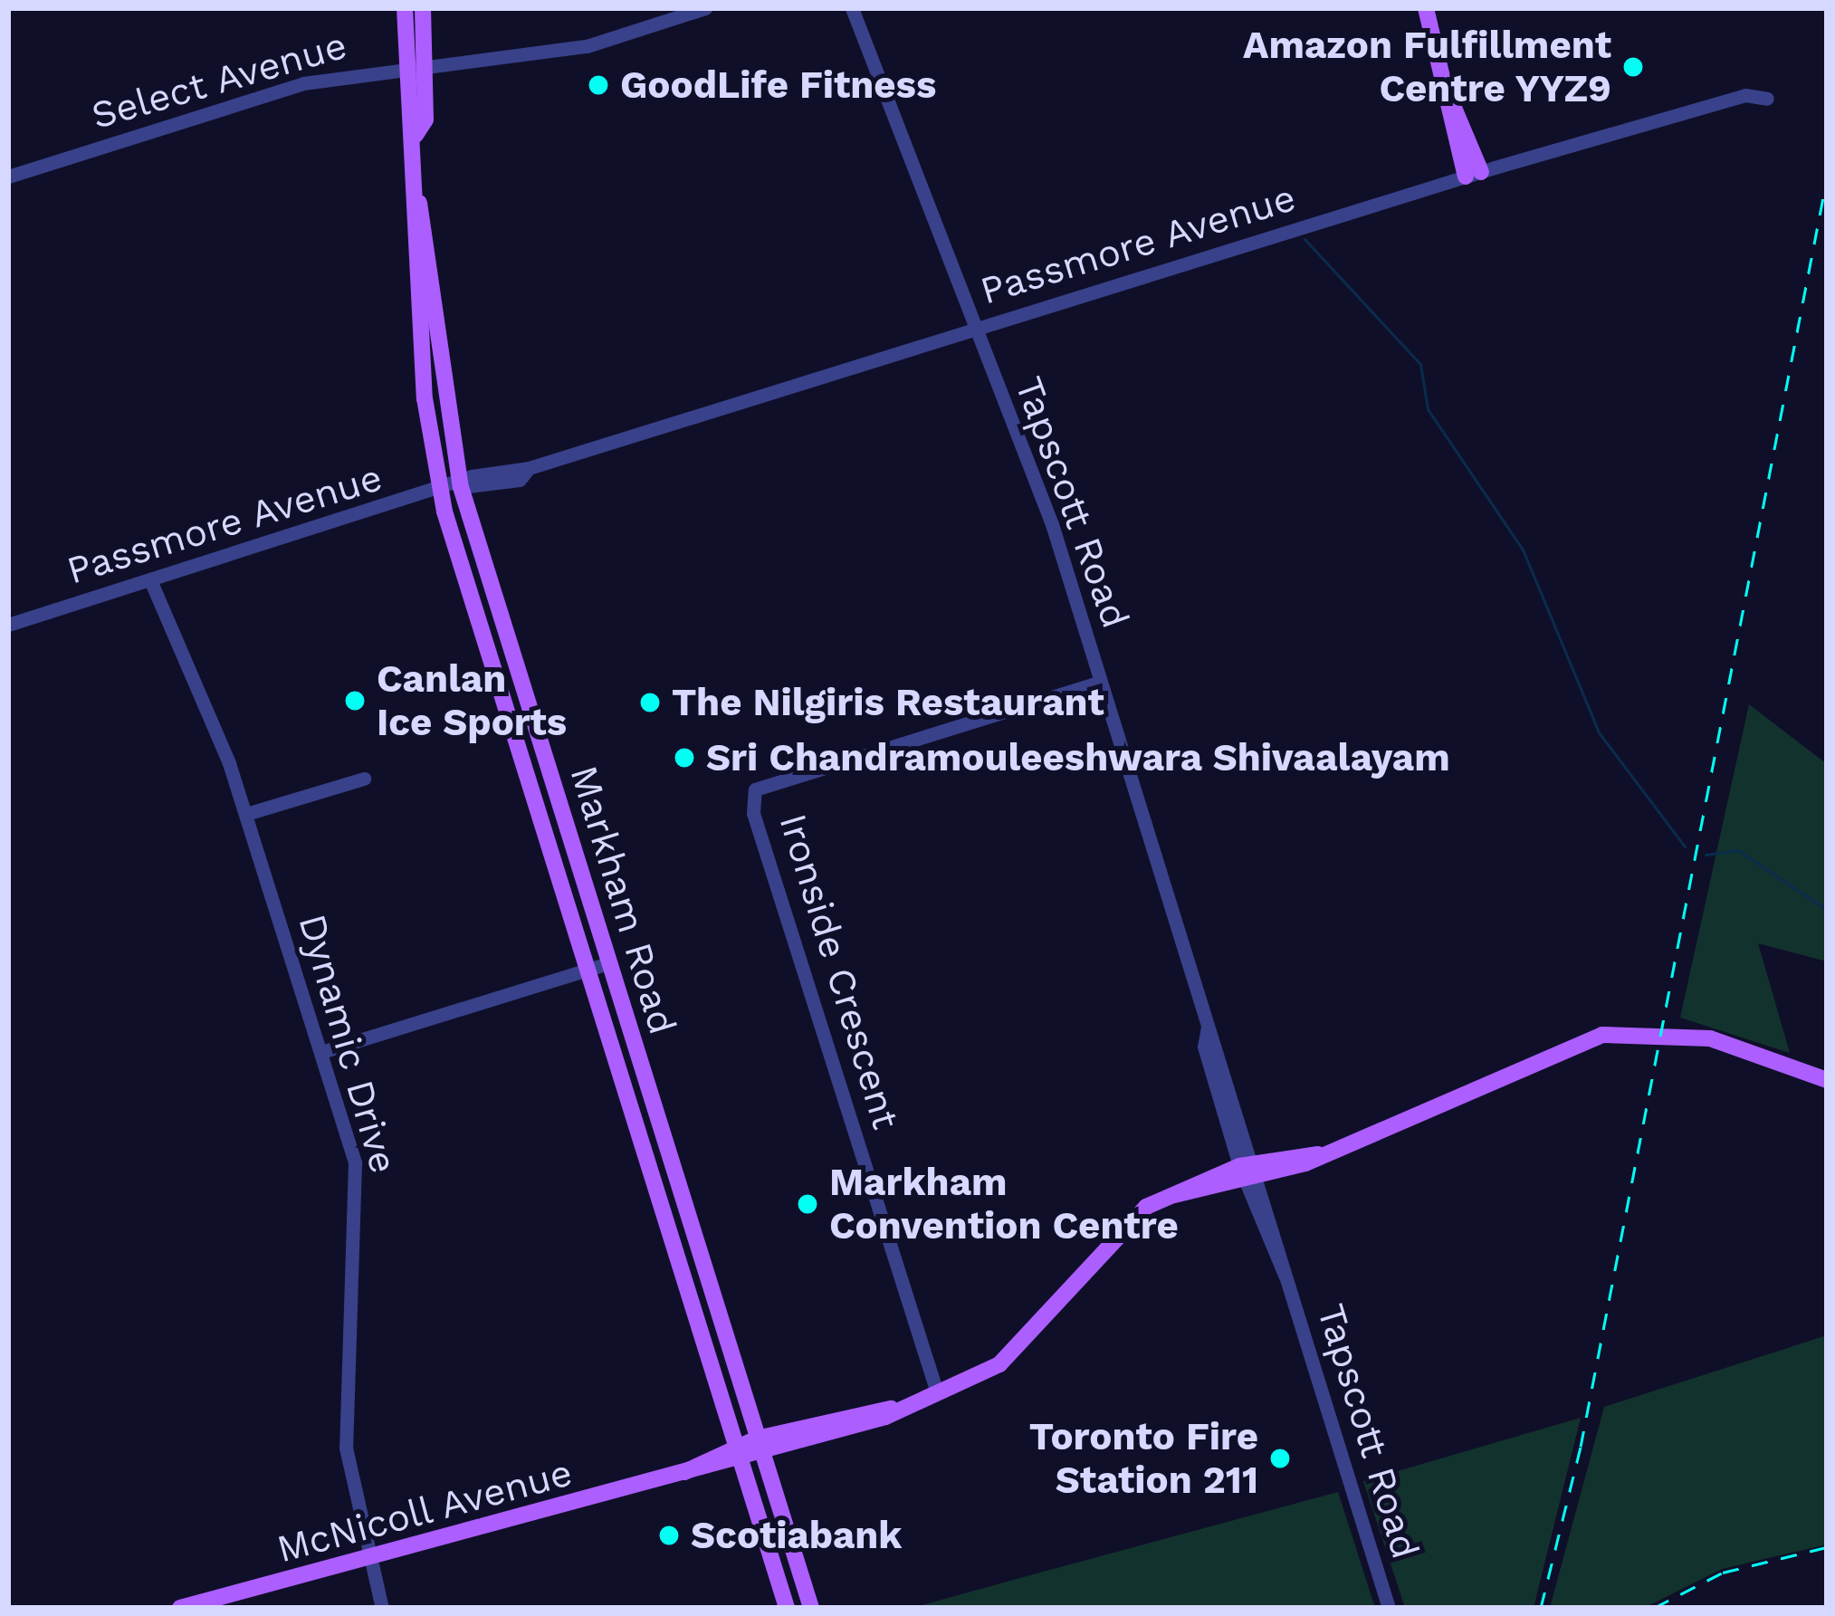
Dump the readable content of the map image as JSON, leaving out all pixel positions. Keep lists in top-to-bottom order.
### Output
{
  "streets": {
    "main road": ["Markham Road", "McNicoll Avenue"],
    "street": [
      "Select Avenue",
      "Passmore Avenue",
      "Tapscott Road",
      "Ironside Crescent",
      "Dynamic Drive"
    ]
  },
  "crossings": [
    ["Select Avenue", "Markham Road"],
    ["Passmore Avenue", "Tapscott Road"],
    ["Passmore Avenue", "Markham Road"],
    ["Passmore Avenue", "Dynamic Drive"],
    ["Tapscott Road", "Ironside Crescent"],
    ["Tapscott Road", "McNicoll Avenue"],
    ["Markham Road", "McNicoll Avenue"],
    ["Ironside Crescent", "McNicoll Avenue"],
    ["Dynamic Drive", "McNicoll Avenue"]
  ],
  "places": [
    "Amazon Fulfillment Centre YYZ9",
    "GoodLife Fitness",
    "Canlan Ice Sports",
    "The Nilgiris Restaurant",
    "Sri Chandramouleeshwara Shivaalayam",
    "Markham Convention Centre",
    "Toronto Fire Station 211",
    "Scotiabank"
  ]
}
